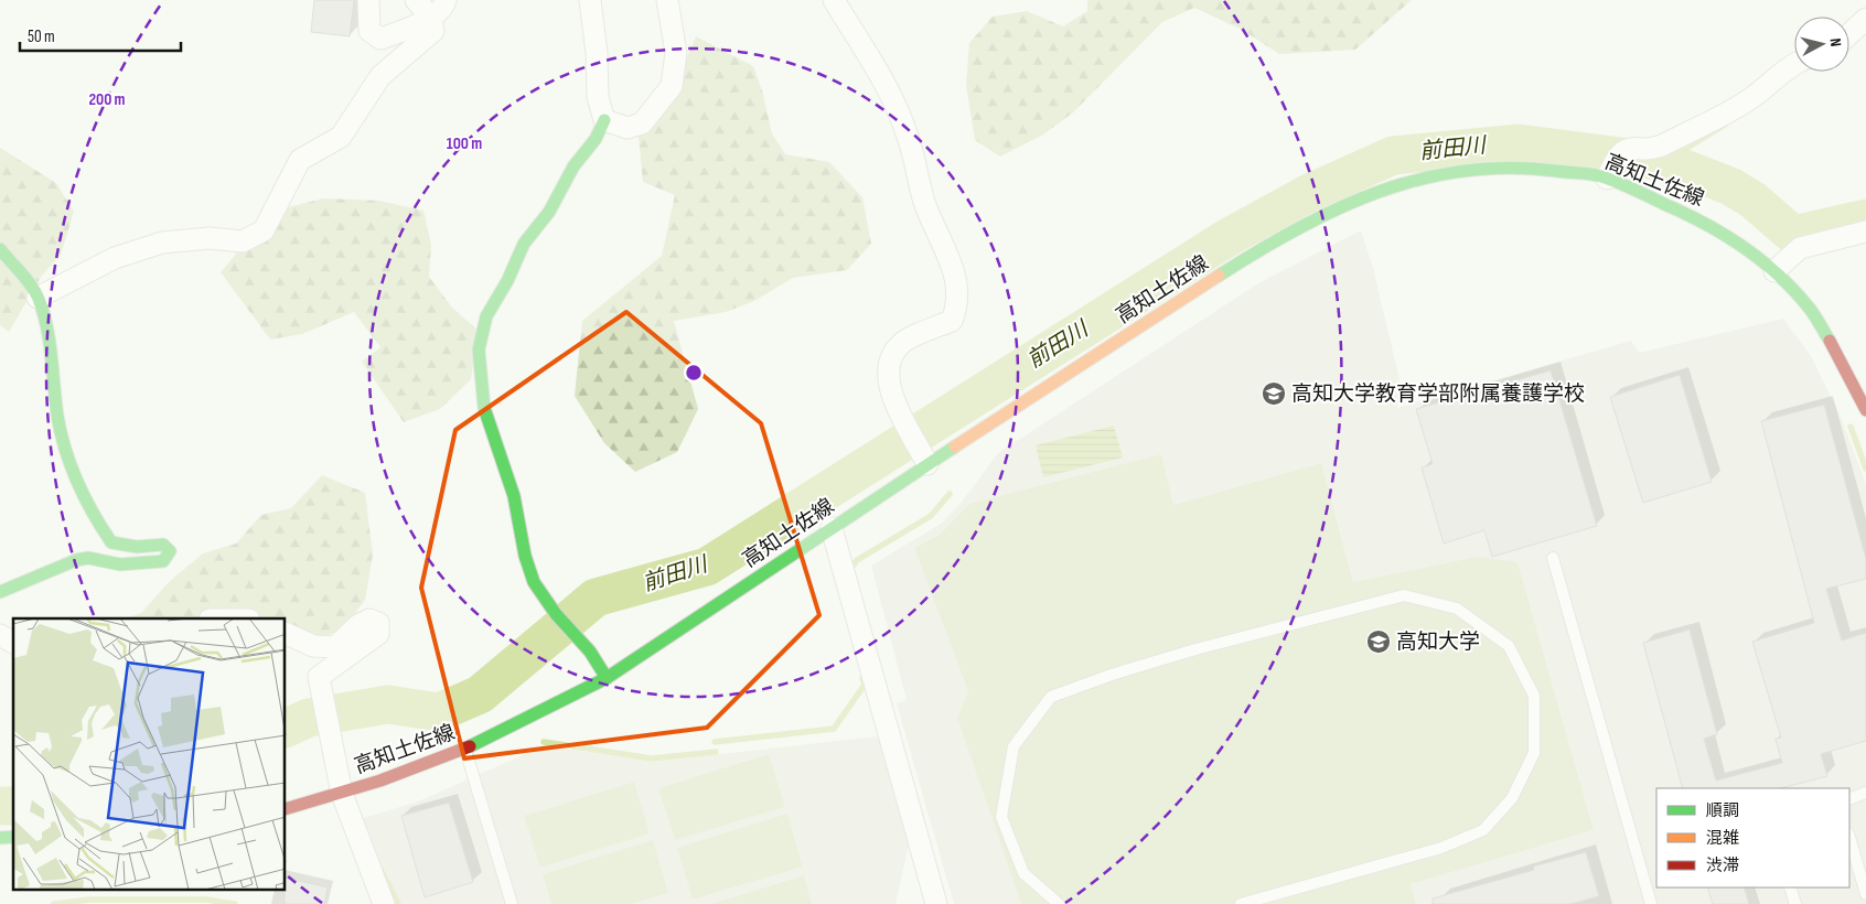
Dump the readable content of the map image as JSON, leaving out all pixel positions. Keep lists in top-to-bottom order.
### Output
{
  "streets": {
    "main road": ["高知土佐線"]
  },
  "water": ["前田川"],
  "places": {
    "school or university": ["高知大学教育学部附属養護学校", "高知大学"]
  },
  "legend": ["順調", "混雑", "渋滞"],
  "scale_bar": "50 m",
  "north": "right",
  "rings": ["200 m", "100 m"]
}
